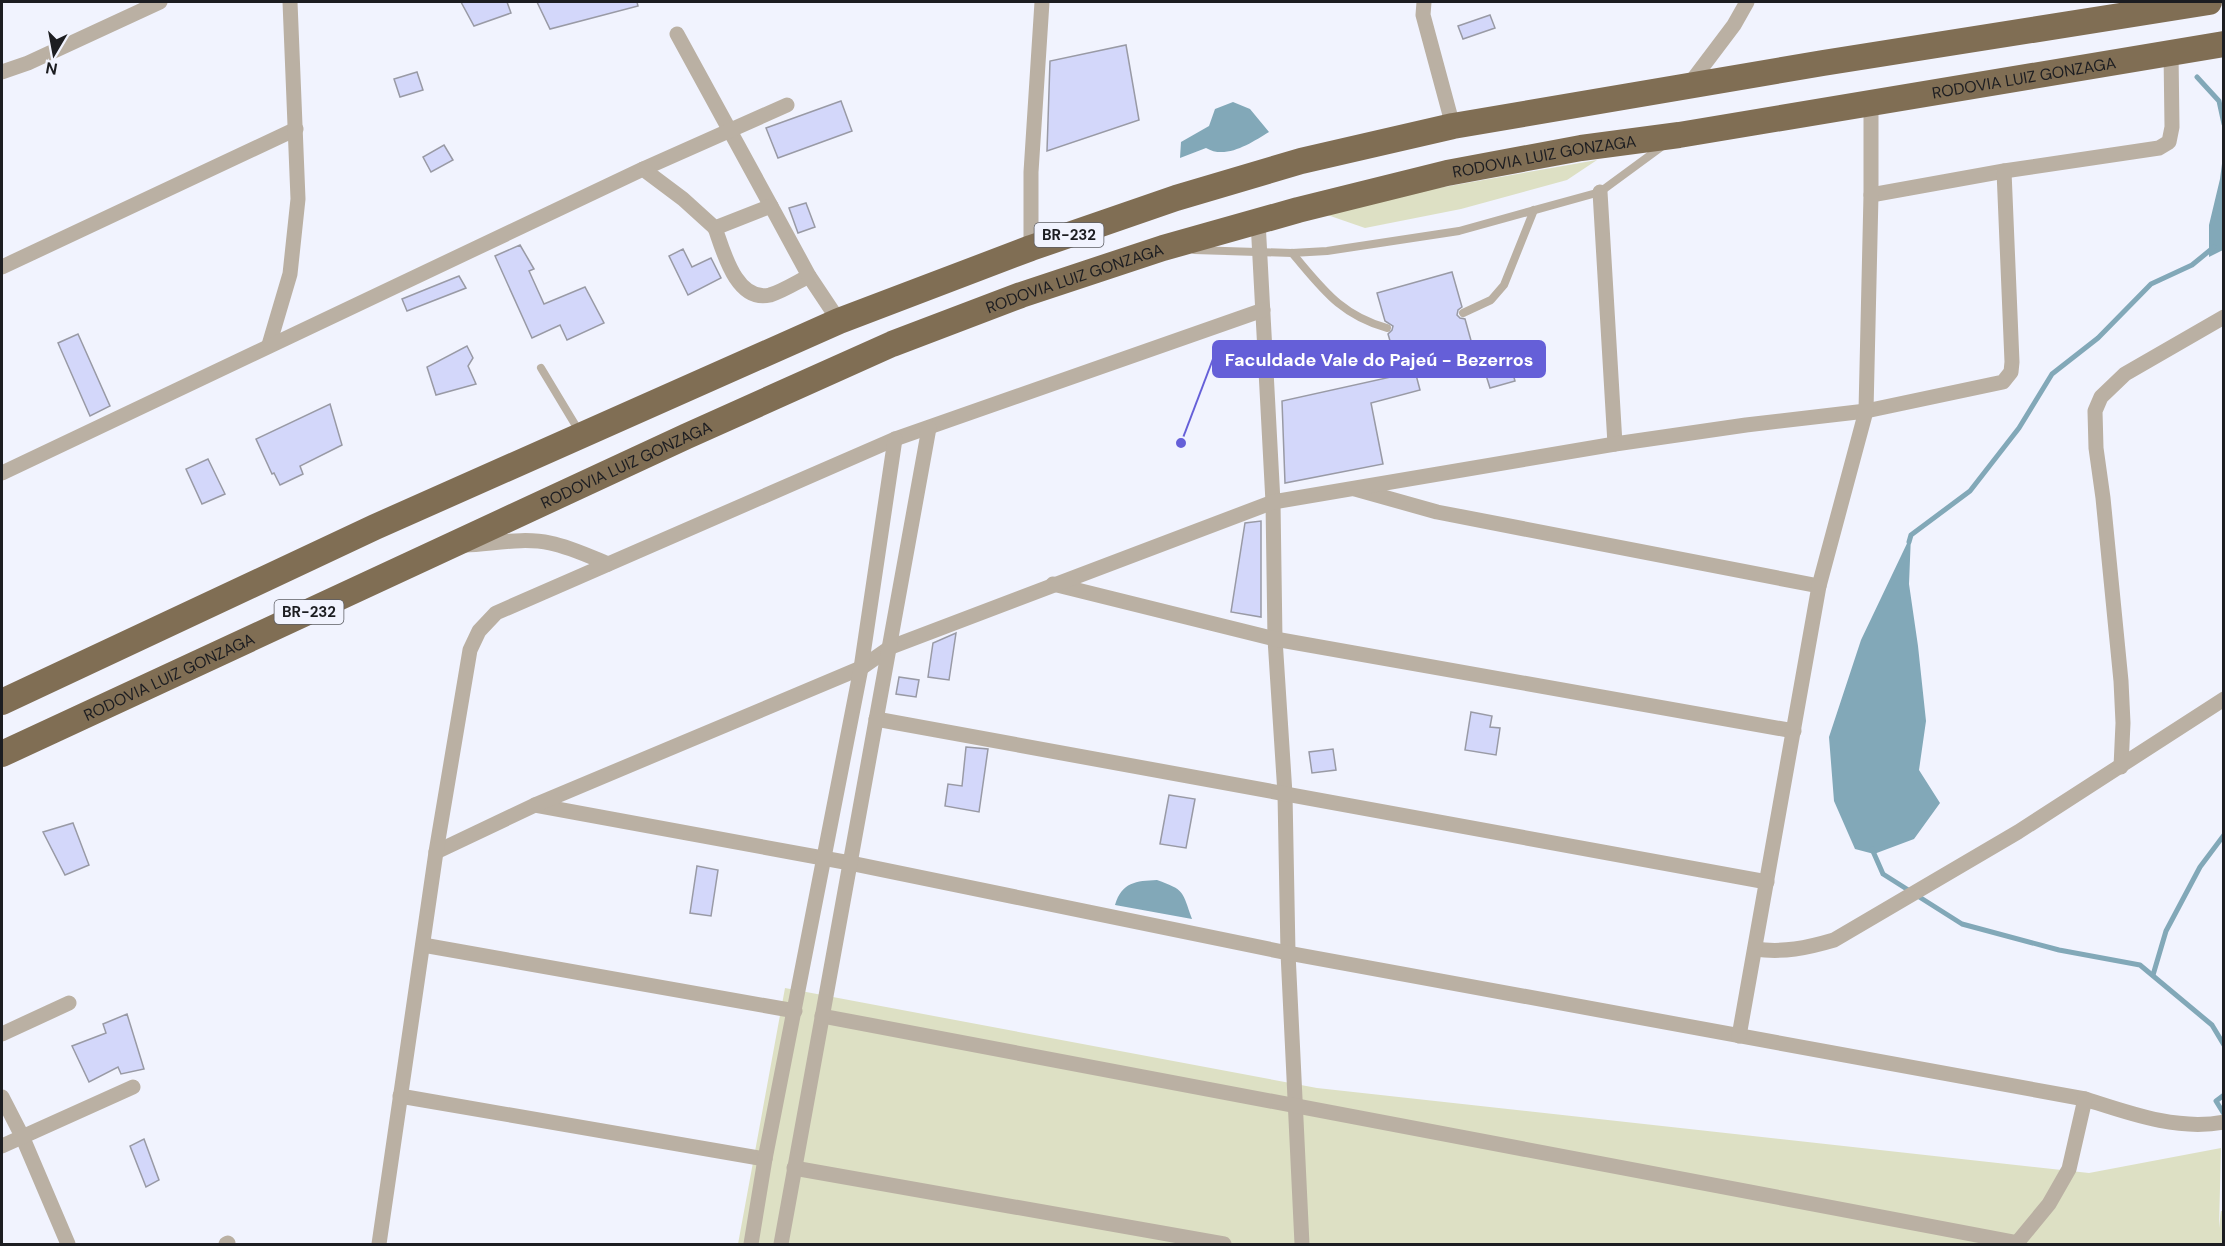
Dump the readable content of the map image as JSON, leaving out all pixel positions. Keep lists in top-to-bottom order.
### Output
{
  "streets": {
    "highway": ["RODOVIA LUIZ GONZAGA", "BR-232"]
  },
  "places": ["Faculdade Vale do Pajeú - Bezerros"],
  "north": "bottom"
}
